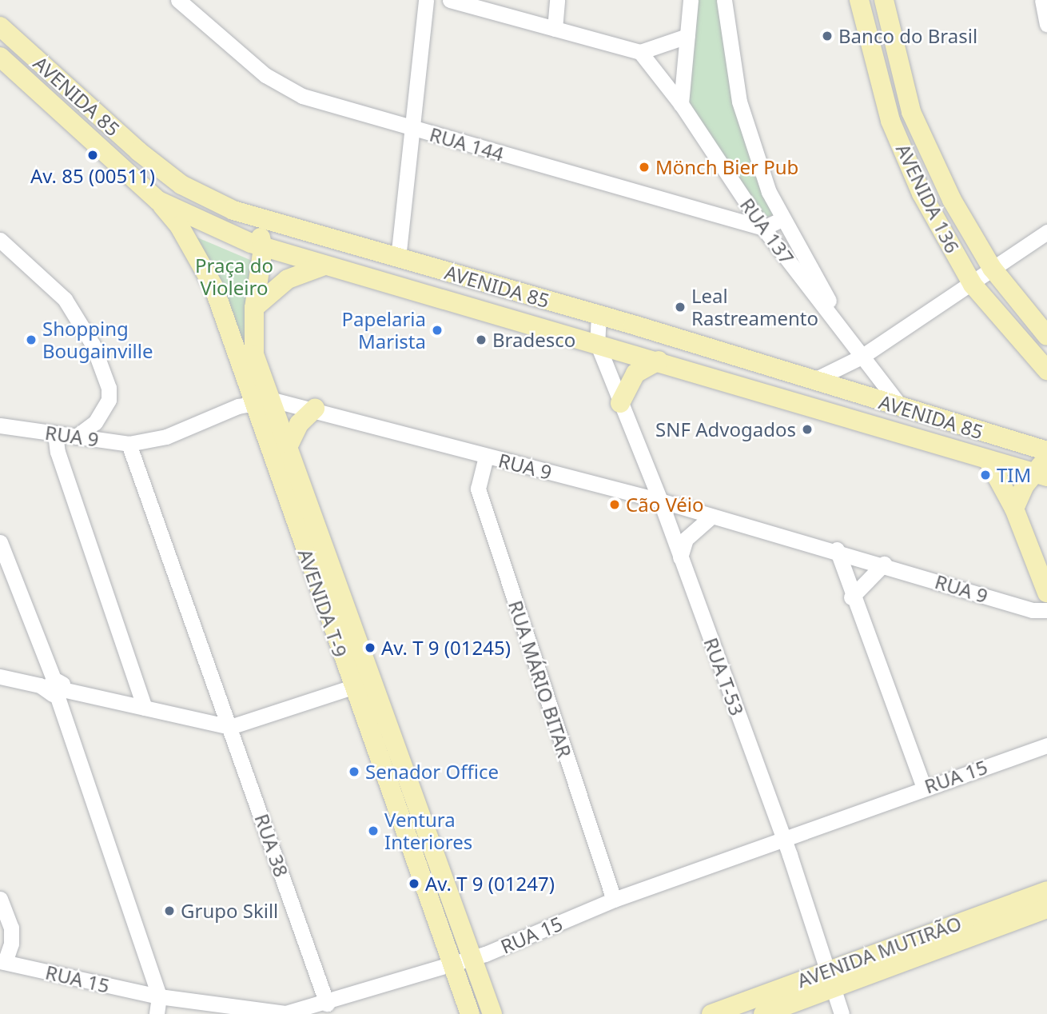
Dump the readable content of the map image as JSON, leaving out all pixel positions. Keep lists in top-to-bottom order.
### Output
{
  "streets": {
    "main road": [
      "AVENIDA 85",
      "AVENIDA 136",
      "AVENIDA T-9",
      "AVENIDA MUTIRÃO"
    ],
    "street": [
      "RUA 144",
      "RUA 137",
      "RUA 9",
      "RUA T-53",
      "RUA MÁRIO BITAR",
      "RUA 15",
      "RUA 38"
    ]
  },
  "crossings": [
    ["AVENIDA 85", "RUA 137"],
    ["AVENIDA 85", "AVENIDA T-9"],
    ["AVENIDA 85", "RUA T-53"],
    ["RUA 144", "RUA 137"],
    ["RUA 9", "AVENIDA T-9"],
    ["RUA 9", "RUA T-53"],
    ["RUA 9", "RUA MÁRIO BITAR"],
    ["RUA 9", "RUA 38"],
    ["AVENIDA T-9", "RUA 15"],
    ["RUA T-53", "RUA 15"],
    ["RUA T-53", "AVENIDA MUTIRÃO"],
    ["RUA MÁRIO BITAR", "RUA 15"],
    ["RUA 15", "RUA 38"]
  ],
  "parks": ["Praça do Violeiro"],
  "places": [
    "Banco do Brasil",
    "Av. 85 (00511)",
    "Mönch Bier Pub",
    "Leal Rastreamento",
    "Papelaria Marista",
    "Shopping Bougainville",
    "Bradesco",
    "SNF Advogados",
    "TIM",
    "Cão Véio",
    "Av. T 9 (01245)",
    "Senador Office",
    "Ventura Interiores",
    "Av. T 9 (01247)",
    "Grupo Skill"
  ]
}
